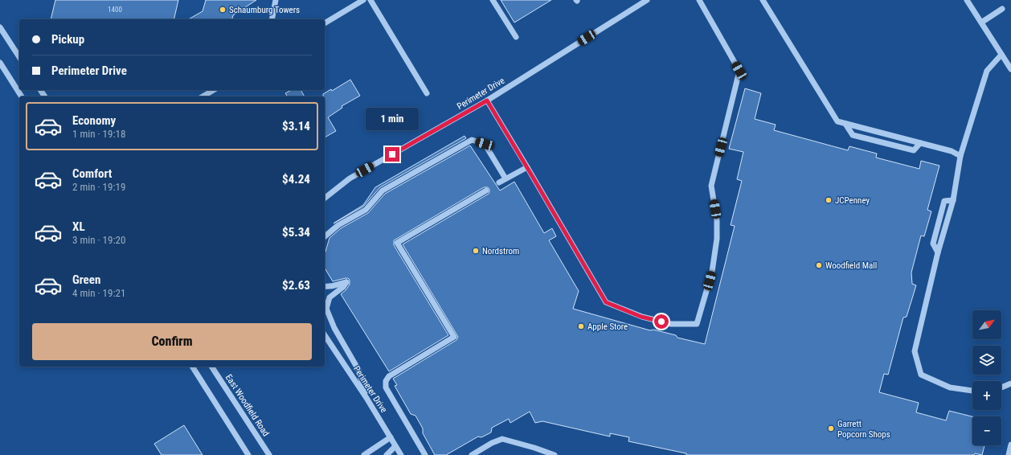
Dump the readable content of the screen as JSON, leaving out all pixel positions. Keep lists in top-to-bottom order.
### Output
{
  "streets": {
    "street": ["Perimeter Drive", "East Woodfield Road"]
  },
  "places": [
    "Schaumburg Towers",
    "JCPenney",
    "Nordstrom",
    "Woodfield Mall",
    "Apple Store",
    "Garrett Popcorn Shops"
  ],
  "house_numbers": ["1400"],
  "north": "top right",
  "page": {
    "banner": ["Pickup", "Perimeter Drive"],
    "list": [
      {
        "name": "Economy",
        "note": "1 min · 19:18",
        "value": "$3.14"
      },
      {
        "name": "Comfort",
        "note": "2 min · 19:19",
        "value": "$4.24"
      },
      {
        "name": "XL",
        "note": "3 min · 19:20",
        "value": "$5.34"
      },
      {
        "name": "Green",
        "note": "4 min · 19:21",
        "value": "$2.63"
      }
    ],
    "bubble": "1 min",
    "map_buttons": ["+", "−"],
    "buttons": "Confirm"
  }
}
